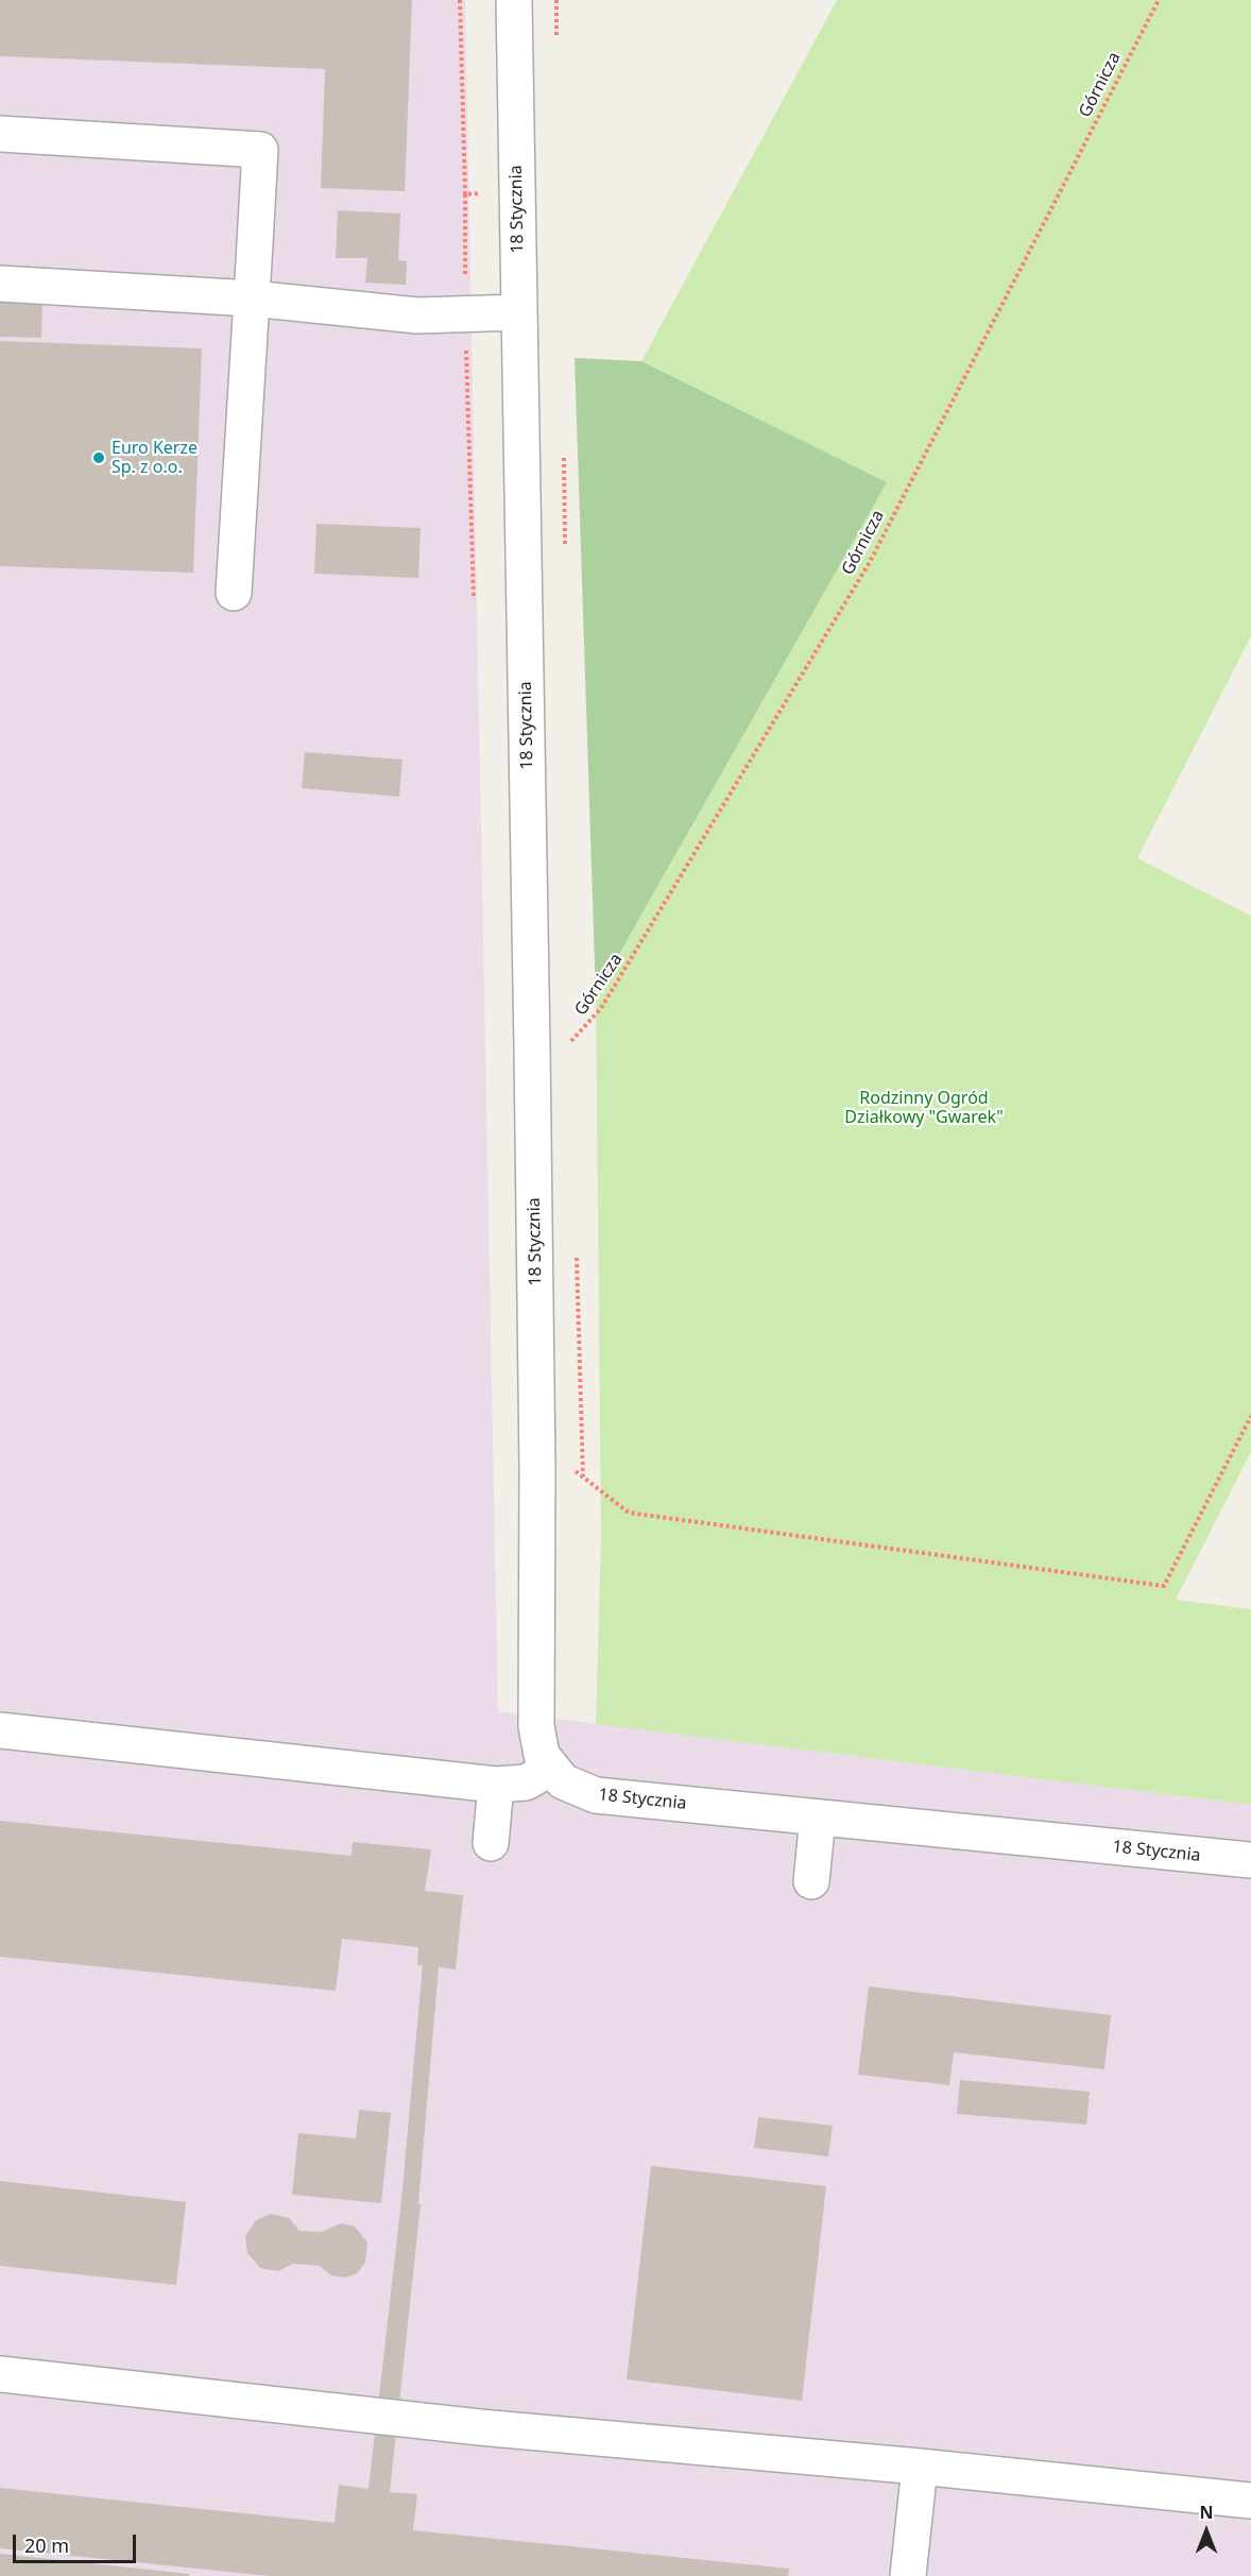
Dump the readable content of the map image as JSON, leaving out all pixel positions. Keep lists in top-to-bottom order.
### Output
{
  "streets": {
    "street": ["18 Stycznia"],
    "path": ["Górnicza"]
  },
  "crossings": [
    ["Górnicza", "18 Stycznia"]
  ],
  "parks": ["Rodzinny Ogród Działkowy \"Gwarek\""],
  "places": ["Euro Kerze Sp. z o.o."],
  "scale_bar": "20 m",
  "north": "top"
}
